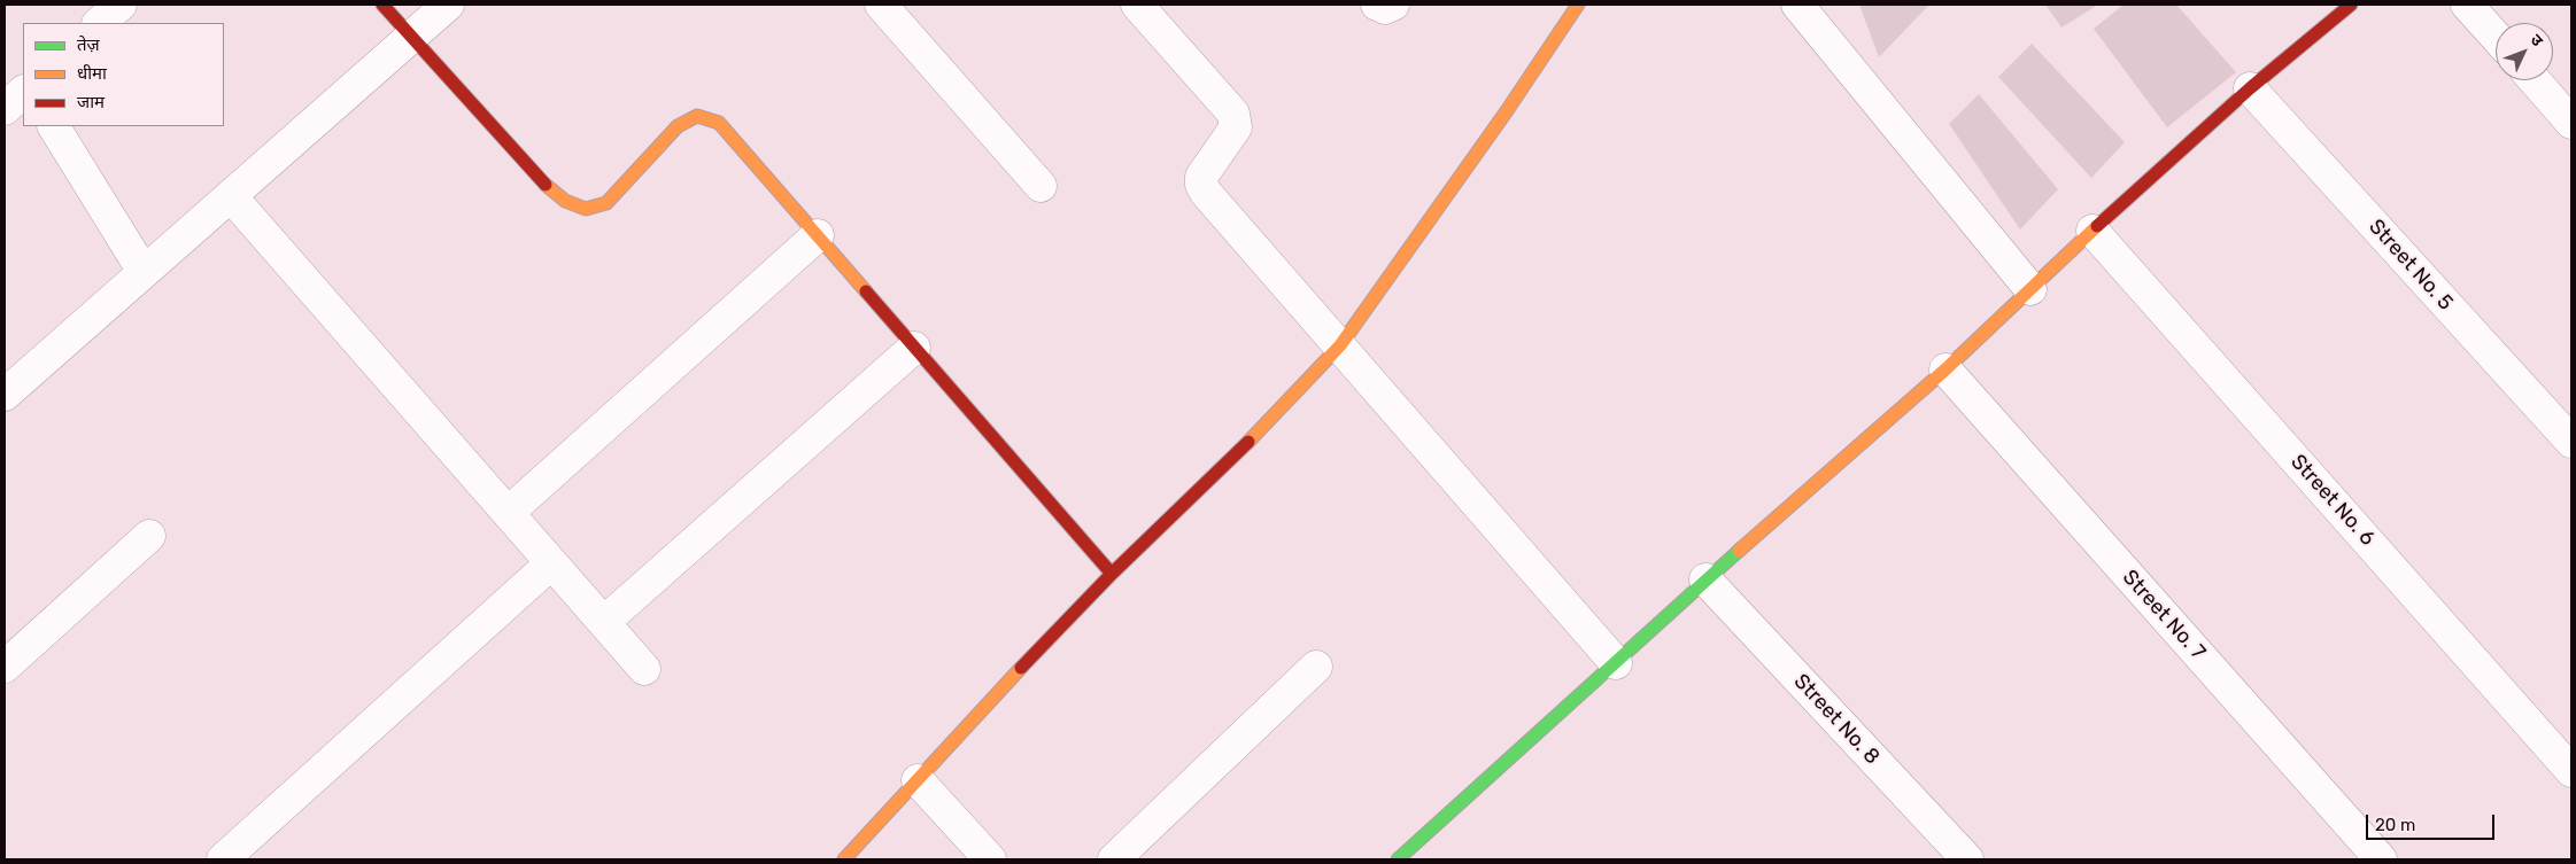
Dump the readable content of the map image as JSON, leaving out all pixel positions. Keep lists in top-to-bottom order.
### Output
{
  "streets": {
    "street": [
      "Street No. 5",
      "Street No. 6",
      "Street No. 7",
      "Street No. 8"
    ]
  },
  "legend": ["तेज़", "धीमा", "जाम"],
  "scale_bar": "20 m",
  "north": "top right"
}
